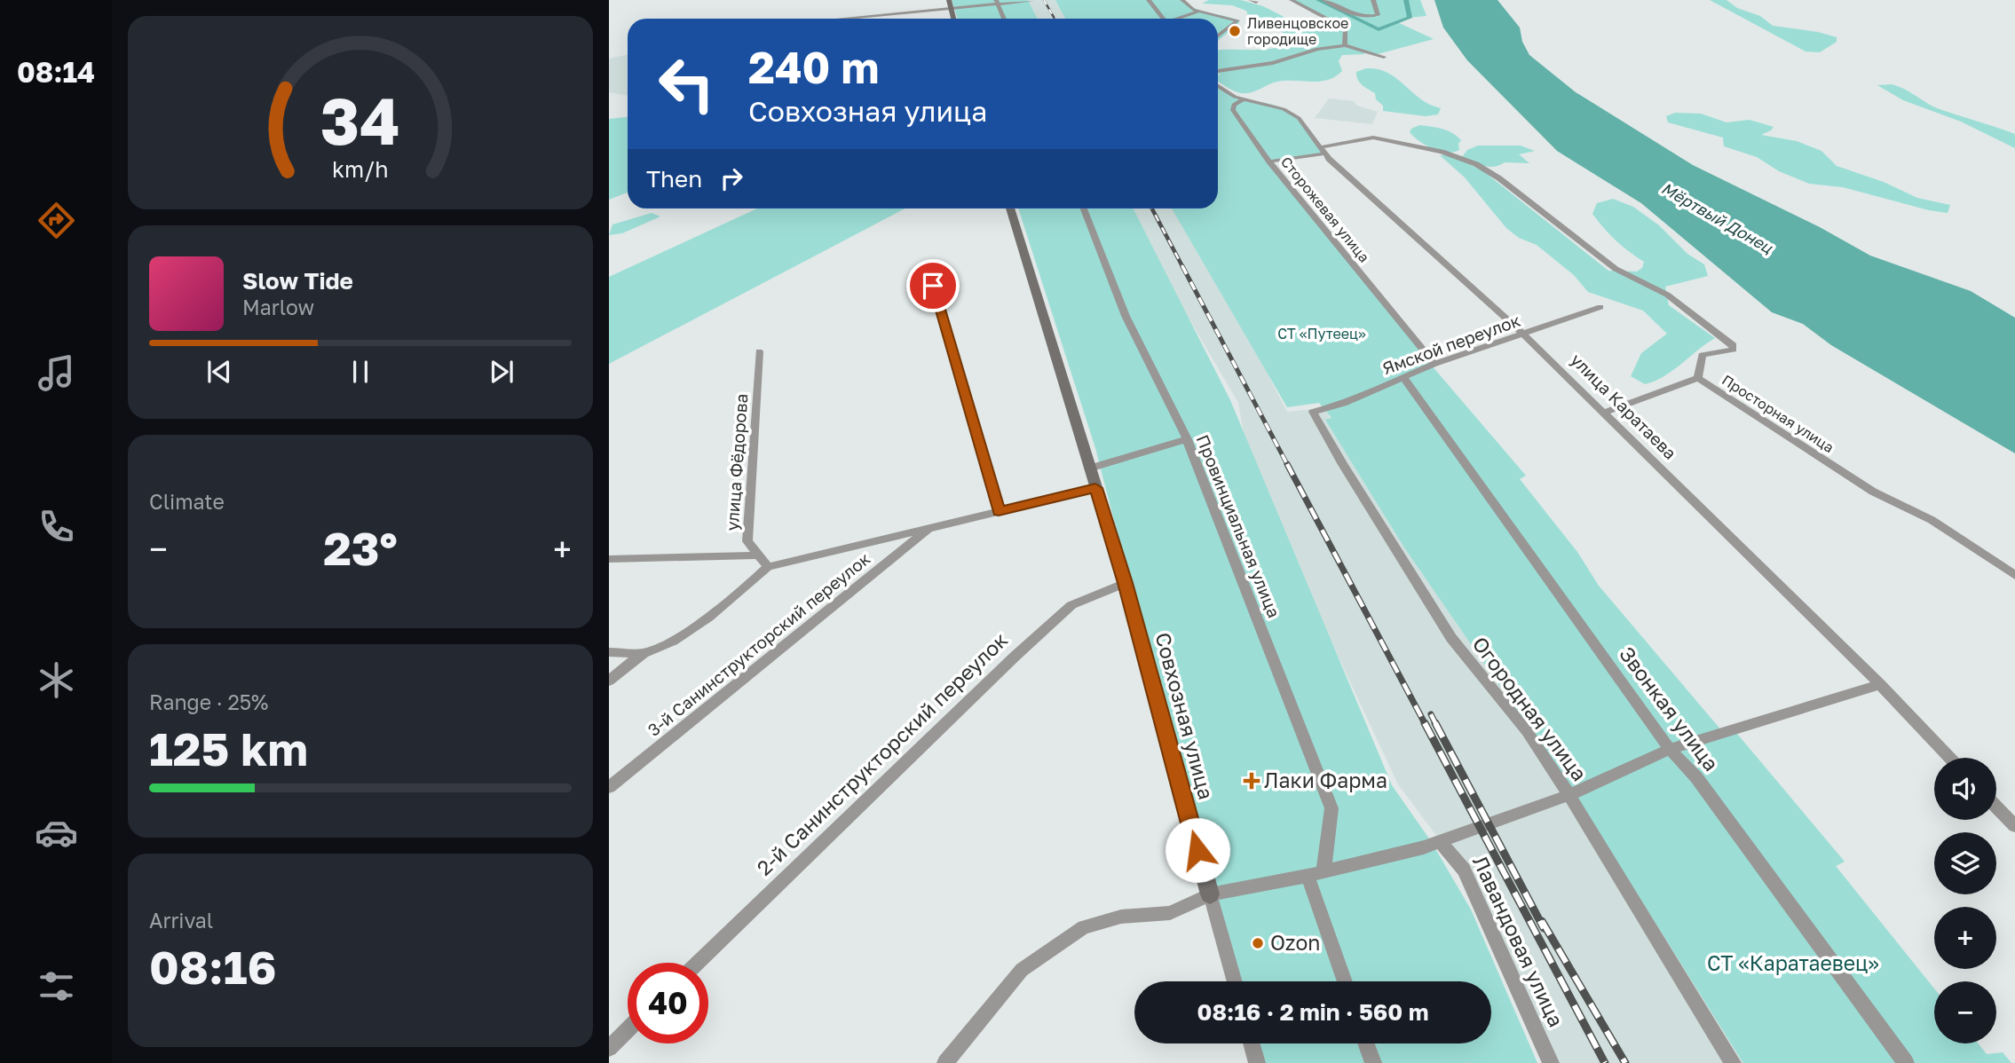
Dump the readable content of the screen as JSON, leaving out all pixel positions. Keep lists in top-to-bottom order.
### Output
{
  "streets": {
    "street": [
      "Сторожевая улица",
      "Ямской переулок",
      "улица Каратаева",
      "Просторная улица",
      "улица Фёдорова",
      "Провинциальная улица",
      "3-й Санинструкторский переулок",
      "Огородная улица",
      "Звонкая улица",
      "Совхозная улица",
      "2-й Санинструкторский переулок",
      "Лавандовая улица"
    ]
  },
  "crossings": [
    ["Сторожевая улица", "Ямской переулок"],
    ["Сторожевая улица", "улица Каратаева"],
    ["Ямской переулок", "улица Каратаева"],
    ["Ямской переулок", "Огородная улица"],
    ["Ямской переулок", "Звонкая улица"],
    ["улица Каратаева", "Просторная улица"],
    ["Совхозная улица", "2-й Санинструкторский переулок"]
  ],
  "water": ["Мёртвый Донец"],
  "parks": ["СТ «Путеец»", "СТ «Каратаевец»"],
  "places": {
    "other": ["Ливенцовское городище", "Ozon"],
    "health": ["Лаки Фарма"]
  },
  "page": {
    "tabs": "08:14",
    "turn": ["240 m", "Совхозная улица"],
    "then": "Then",
    "song": ["Slow Tide", "Marlow"],
    "tile": [
      "Climate",
      ["Range · 25%", "125 km"],
      ["Arrival", "08:16"]
    ],
    "heat": ["−", "23°", "+"],
    "map_buttons": ["+", "−"],
    "limit": "40",
    "trip": "08:16 · 2 min · 560 m",
    "gauge": ["34", "km/h"]
  }
}
